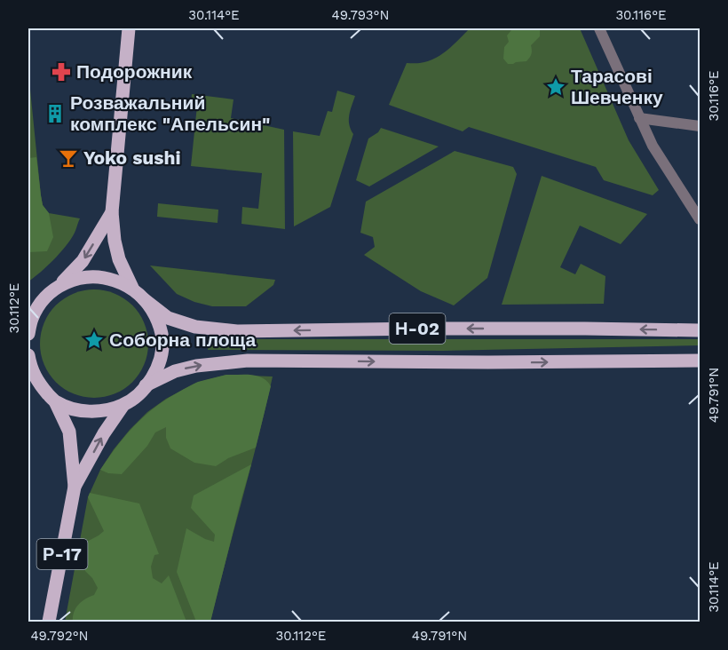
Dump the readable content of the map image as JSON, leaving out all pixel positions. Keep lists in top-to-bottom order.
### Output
{
  "streets": {
    "main road": ["Н-02", "Р-17"]
  },
  "crossings": [
    ["Н-02", "Р-17"]
  ],
  "places": {
    "pharmacy": ["Подорожник"],
    "place": ["Тарасові Шевченку", "Соборна площа"],
    "building": ["Розважальний комплекс \"Апельсин\""],
    "bar": ["Yoko sushi"]
  },
  "coordinates": [
    "30.114°E",
    "49.793°N",
    "30.116°E",
    "30.112°E",
    "49.791°N",
    "49.792°N"
  ]
}
